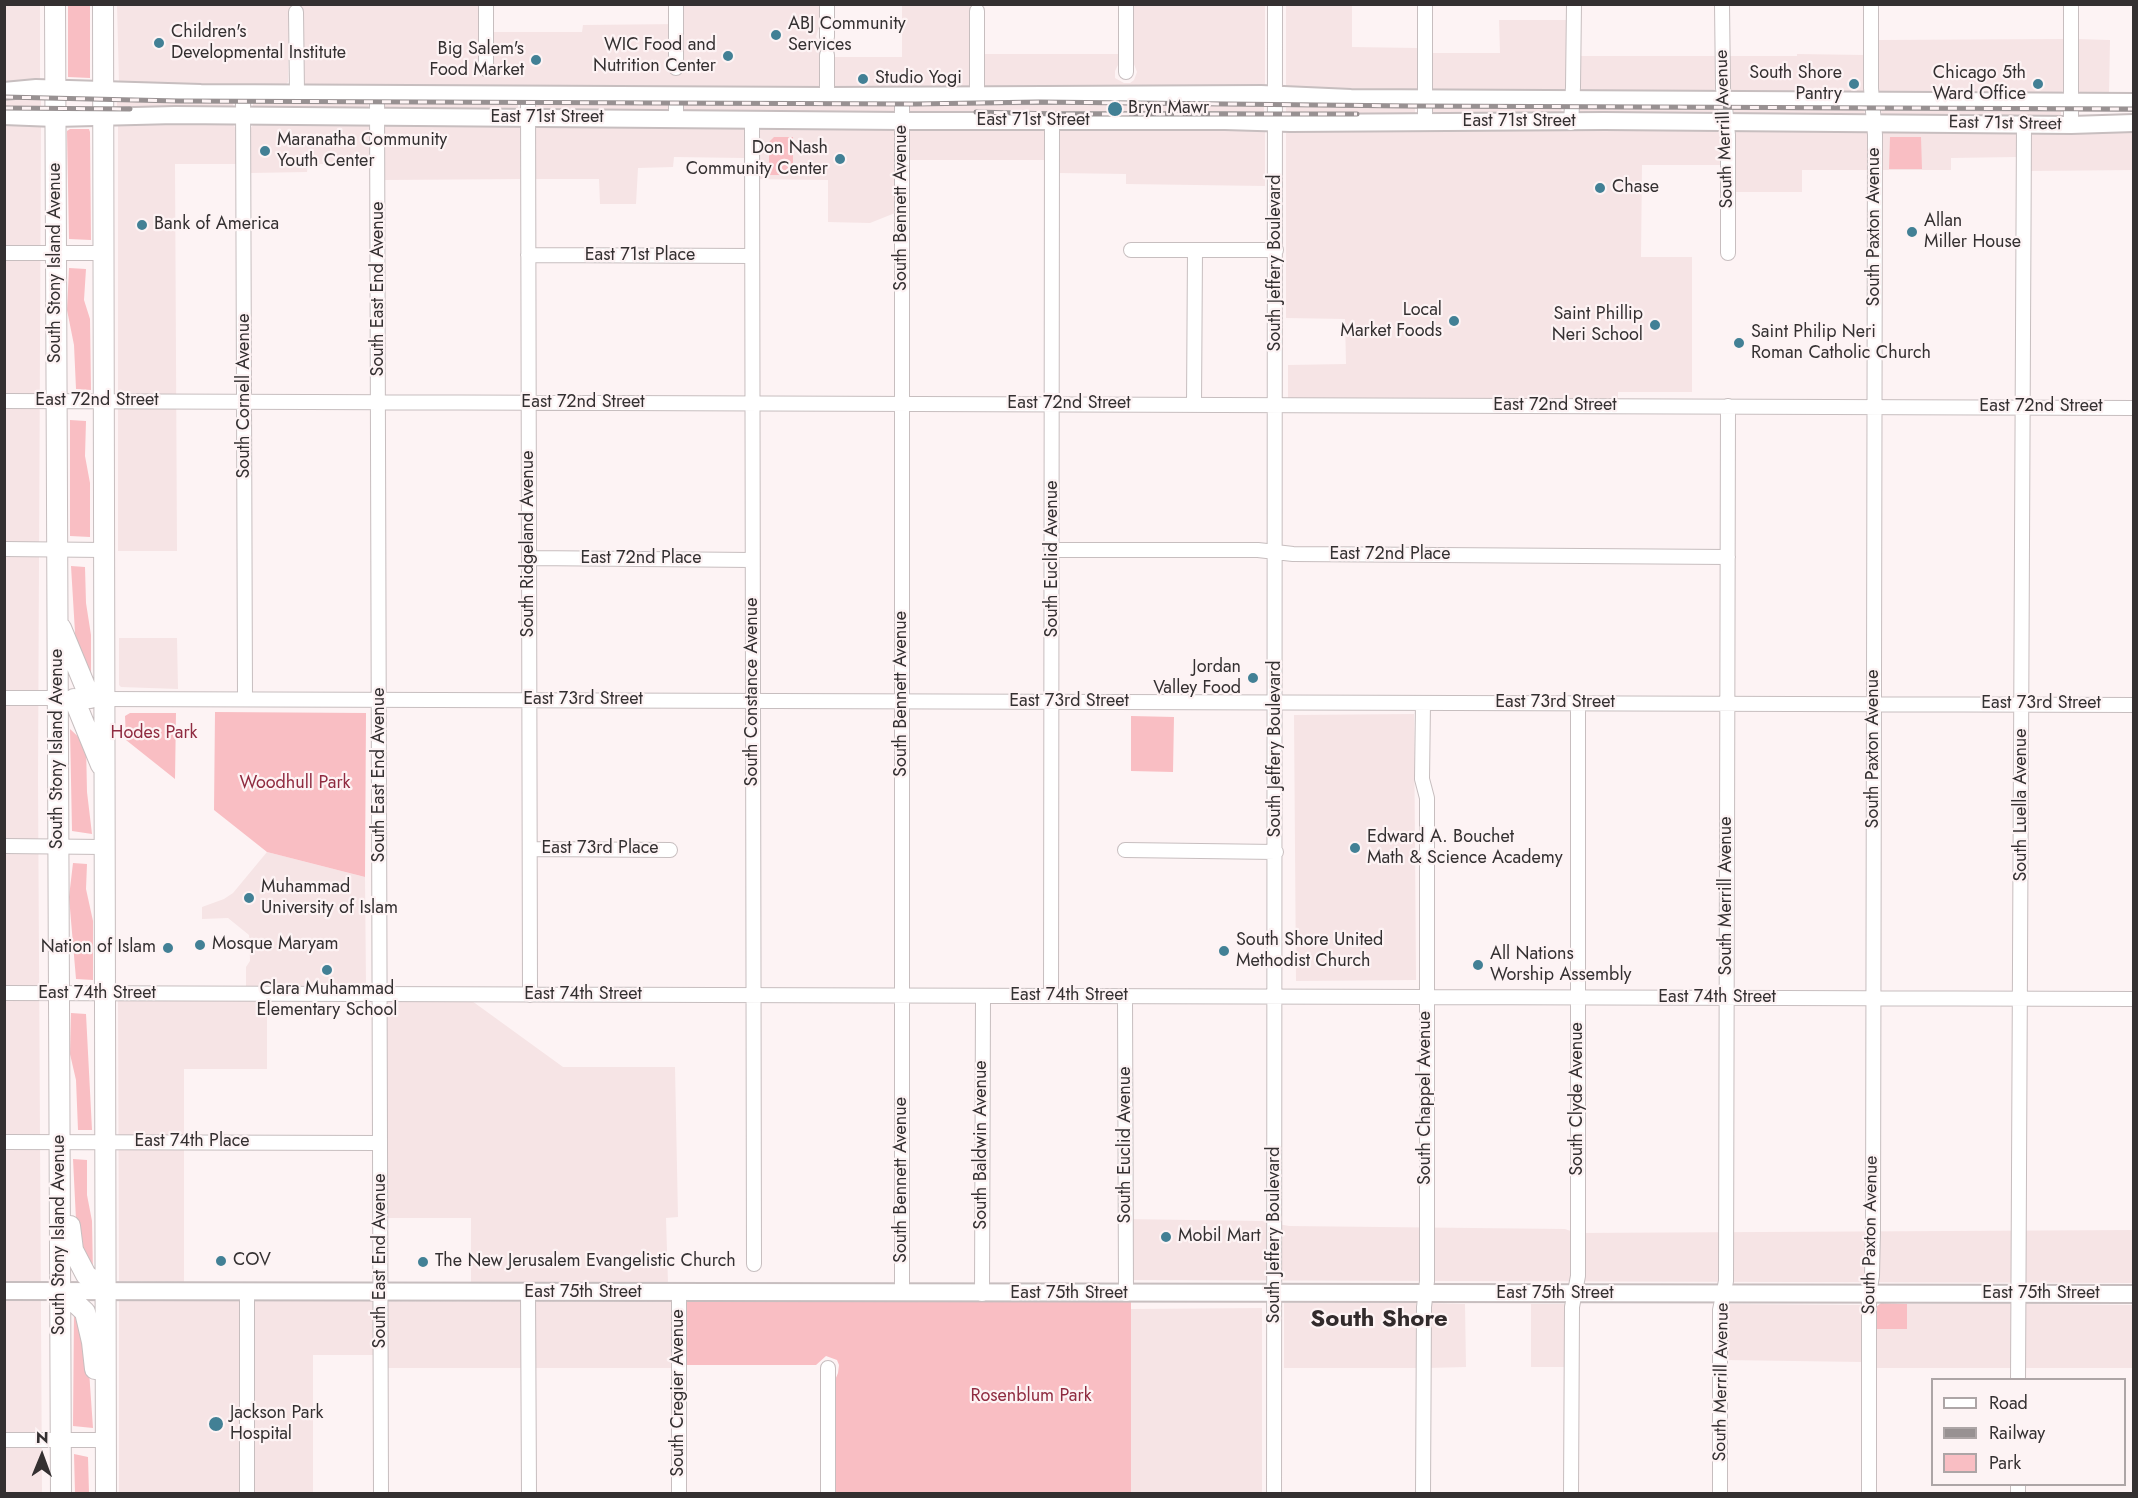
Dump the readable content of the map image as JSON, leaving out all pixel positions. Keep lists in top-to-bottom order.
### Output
{
  "streets": {
    "highway": ["South Stony Island Avenue"],
    "main road": ["East 71st Street", "East 75th Street"],
    "street": [
      "South Merrill Avenue",
      "South Bennett Avenue",
      "South Paxton Avenue",
      "East 71st Place",
      "South Jeffery Boulevard",
      "South East End Avenue",
      "South Cornell Avenue",
      "East 72nd Street",
      "South Ridgeland Avenue",
      "East 72nd Place",
      "South Euclid Avenue",
      "South Constance Avenue",
      "East 73rd Street",
      "South Luella Avenue",
      "East 73rd Place",
      "East 74th Street",
      "South Chappel Avenue",
      "South Clyde Avenue",
      "East 74th Place",
      "South Baldwin Avenue",
      "South Cregier Avenue"
    ]
  },
  "crossings": [
    ["East 71st Street", "South Merrill Avenue"],
    ["East 71st Street", "South Bennett Avenue"],
    ["East 71st Street", "South Paxton Avenue"],
    ["East 71st Street", "South Stony Island Avenue"],
    ["East 71st Street", "South Jeffery Boulevard"],
    ["East 71st Street", "South East End Avenue"],
    ["East 71st Street", "South Cornell Avenue"],
    ["East 71st Street", "South Ridgeland Avenue"],
    ["East 71st Street", "South Euclid Avenue"],
    ["East 71st Street", "South Constance Avenue"],
    ["East 71st Street", "South Luella Avenue"],
    ["South Merrill Avenue", "East 72nd Street"],
    ["South Merrill Avenue", "East 72nd Place"],
    ["South Merrill Avenue", "East 73rd Street"],
    ["South Merrill Avenue", "East 74th Street"],
    ["South Merrill Avenue", "East 75th Street"],
    ["South Bennett Avenue", "East 72nd Street"],
    ["South Bennett Avenue", "East 73rd Street"],
    ["South Bennett Avenue", "East 74th Street"],
    ["South Bennett Avenue", "East 75th Street"],
    ["South Paxton Avenue", "East 72nd Street"],
    ["South Paxton Avenue", "East 73rd Street"],
    ["South Paxton Avenue", "East 74th Street"],
    ["South Paxton Avenue", "East 75th Street"],
    ["East 71st Place", "South Ridgeland Avenue"],
    ["East 71st Place", "South Constance Avenue"],
    ["South Stony Island Avenue", "East 72nd Street"],
    ["South Stony Island Avenue", "East 73rd Street"],
    ["South Stony Island Avenue", "East 74th Street"],
    ["South Stony Island Avenue", "East 74th Place"],
    ["South Stony Island Avenue", "East 75th Street"],
    ["South Jeffery Boulevard", "East 72nd Street"],
    ["South Jeffery Boulevard", "East 72nd Place"],
    ["South Jeffery Boulevard", "East 73rd Street"],
    ["South Jeffery Boulevard", "East 74th Street"],
    ["South Jeffery Boulevard", "East 75th Street"],
    ["South East End Avenue", "East 72nd Street"],
    ["South East End Avenue", "East 73rd Street"],
    ["South East End Avenue", "East 74th Street"],
    ["South East End Avenue", "East 74th Place"],
    ["South East End Avenue", "East 75th Street"],
    ["South Cornell Avenue", "East 72nd Street"],
    ["South Cornell Avenue", "East 73rd Street"],
    ["East 72nd Street", "South Ridgeland Avenue"],
    ["East 72nd Street", "South Euclid Avenue"],
    ["East 72nd Street", "South Constance Avenue"],
    ["East 72nd Street", "South Luella Avenue"],
    ["South Ridgeland Avenue", "East 72nd Place"],
    ["South Ridgeland Avenue", "East 73rd Street"],
    ["South Ridgeland Avenue", "East 73rd Place"],
    ["South Ridgeland Avenue", "East 74th Street"],
    ["East 72nd Place", "South Euclid Avenue"],
    ["East 72nd Place", "South Constance Avenue"],
    ["South Euclid Avenue", "East 73rd Street"],
    ["South Euclid Avenue", "East 74th Street"],
    ["South Euclid Avenue", "East 75th Street"],
    ["South Constance Avenue", "East 73rd Street"],
    ["South Constance Avenue", "East 74th Street"],
    ["East 73rd Street", "South Luella Avenue"],
    ["East 73rd Street", "South Chappel Avenue"],
    ["East 73rd Street", "South Clyde Avenue"],
    ["South Luella Avenue", "East 74th Street"],
    ["South Luella Avenue", "East 75th Street"],
    ["East 74th Street", "South Chappel Avenue"],
    ["East 74th Street", "South Clyde Avenue"],
    ["East 74th Street", "South Baldwin Avenue"],
    ["South Chappel Avenue", "East 75th Street"],
    ["South Clyde Avenue", "East 75th Street"],
    ["South Baldwin Avenue", "East 75th Street"],
    ["East 75th Street", "South Cregier Avenue"]
  ],
  "districts": ["South Shore"],
  "parks": ["Hodes Park", "Woodhull Park", "Rosenblum Park"],
  "places": [
    "ABJ Community Services",
    "Children's Developmental Institute",
    "WIC Food and Nutrition Center",
    "Big Salem's Food Market",
    "Studio Yogi",
    "South Shore Pantry",
    "Chicago 5th Ward Office",
    "Bryn Mawr",
    "Maranatha Community Youth Center",
    "Don Nash Community Center",
    "Chase",
    "Bank of America",
    "Allan Miller House",
    "Local Market Foods",
    "Saint Phillip Neri School",
    "Saint Philip Neri Roman Catholic Church",
    "Jordan Valley Food",
    "Edward A. Bouchet Math & Science Academy",
    "Muhammad University of Islam",
    "Mosque Maryam",
    "Nation of Islam",
    "South Shore United Methodist Church",
    "All Nations Worship Assembly",
    "Clara Muhammad Elementary School",
    "Mobil Mart",
    "COV",
    "The New Jerusalem Evangelistic Church",
    "Jackson Park Hospital"
  ],
  "legend": ["Road", "Railway", "Park"],
  "north": "top"
}
